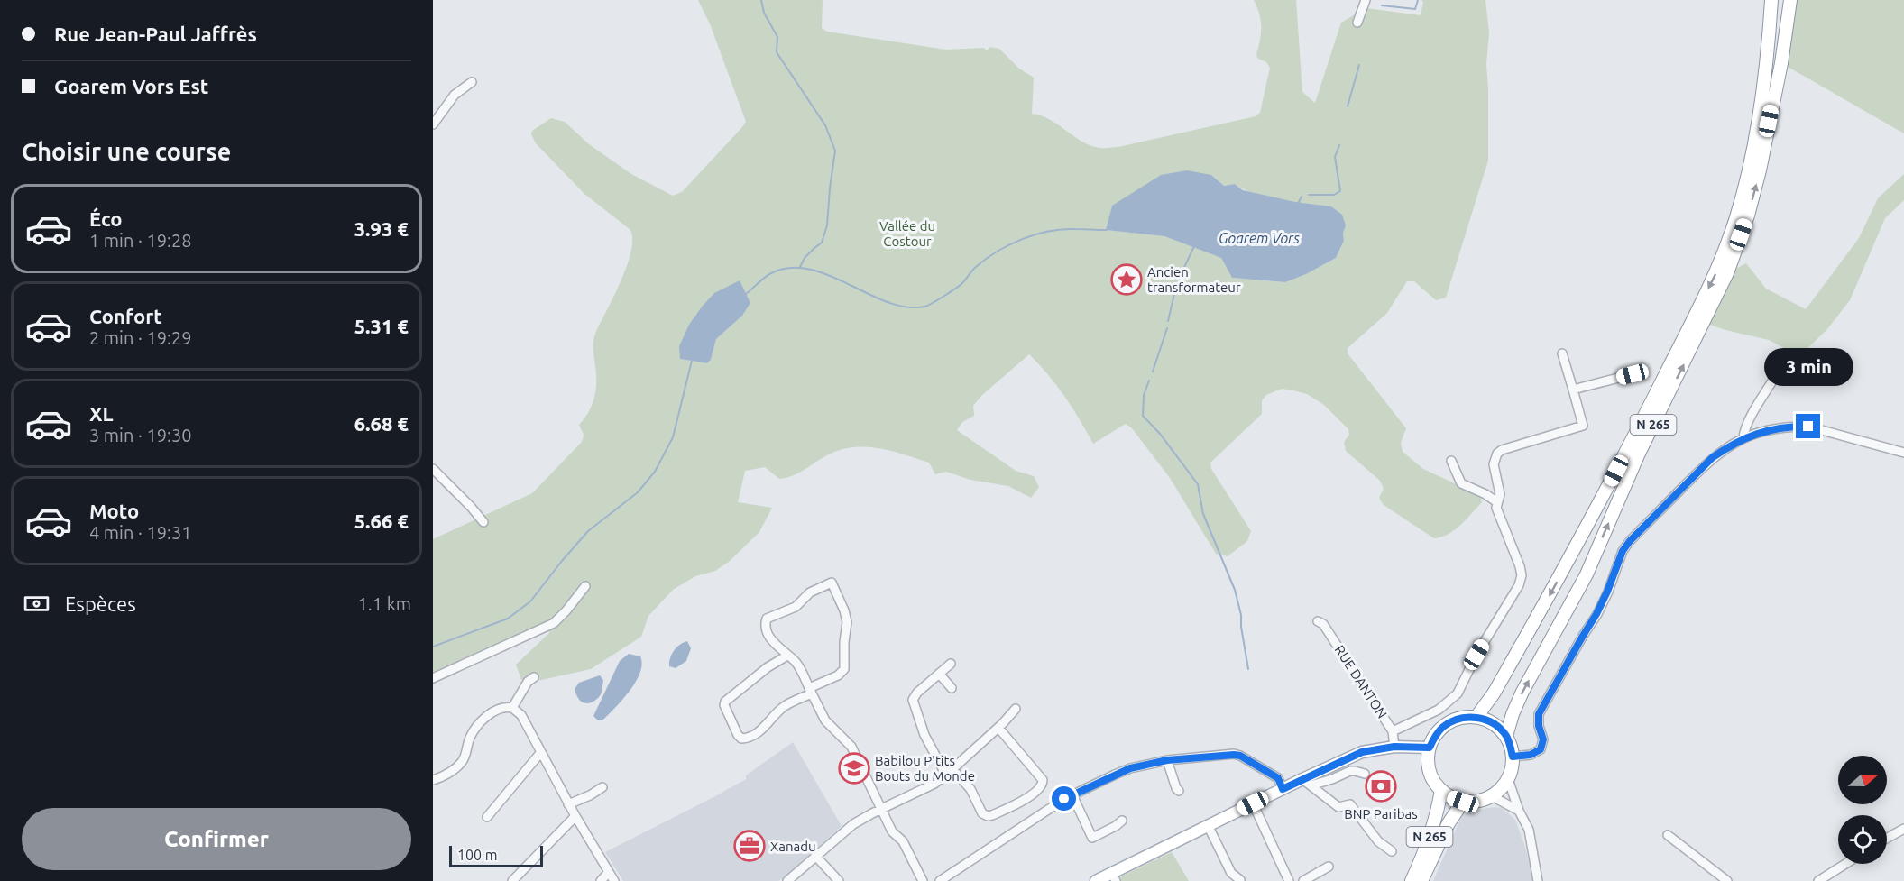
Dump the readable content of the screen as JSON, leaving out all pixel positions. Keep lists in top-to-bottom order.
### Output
{
  "streets": {
    "highway": ["N 265"],
    "street": ["RUE DANTON"]
  },
  "water": ["Goarem Vors"],
  "parks": ["Vallée du Costour"],
  "places": {
    "place": ["Ancien transformateur"],
    "school or university": ["Babilou P'tits Bouts du Monde"],
    "bank": ["BNP Paribas"],
    "office": ["Xanadu"]
  },
  "scale_bar": "100 m",
  "north": "right",
  "page": {
    "banner": ["Rue Jean-Paul Jaffrès", "Goarem Vors Est"],
    "heading": "Choisir une course",
    "list": [
      {
        "name": "Éco",
        "note": "1 min · 19:28",
        "value": "3.93 €"
      },
      {
        "name": "Confort",
        "note": "2 min · 19:29",
        "value": "5.31 €"
      },
      {
        "name": "XL",
        "note": "3 min · 19:30",
        "value": "6.68 €"
      },
      {
        "name": "Moto",
        "note": "4 min · 19:31",
        "value": "5.66 €"
      }
    ],
    "bubble": "3 min",
    "pay": ["Espèces", "1.1 km"],
    "buttons": "Confirmer",
    "scale": "100 m"
  }
}
